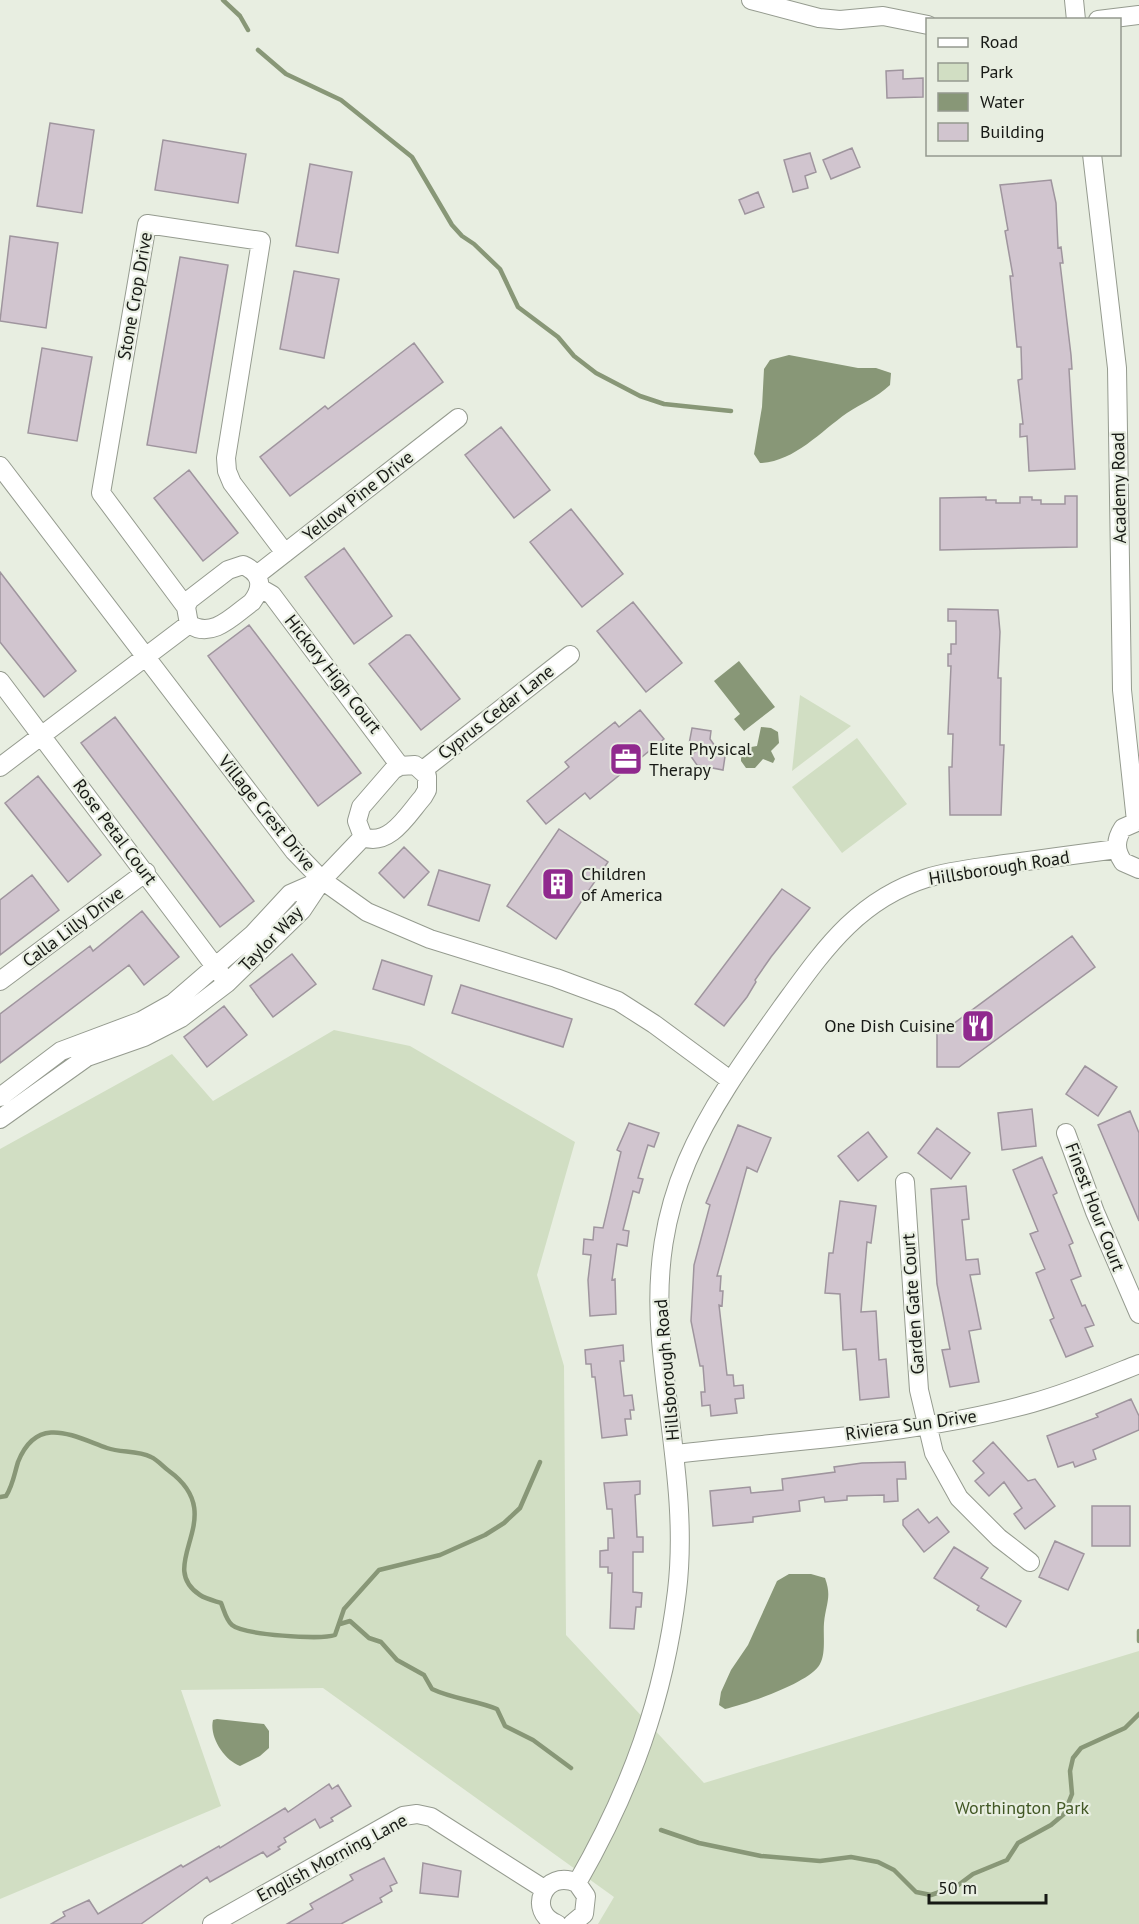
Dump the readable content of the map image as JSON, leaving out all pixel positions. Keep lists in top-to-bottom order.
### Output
{
  "streets": {
    "street": [
      "Stone Crop Drive",
      "Academy Road",
      "Yellow Pine Drive",
      "Hickory High Court",
      "Cyprus Cedar Lane",
      "Village Crest Drive",
      "Rose Petal Court",
      "Hillsborough Road",
      "Calla Lilly Drive",
      "Taylor Way",
      "Finest Hour Court",
      "Garden Gate Court",
      "Riviera Sun Drive",
      "English Morning Lane"
    ]
  },
  "crossings": [
    ["Stone Crop Drive", "Yellow Pine Drive"],
    ["Yellow Pine Drive", "Hickory High Court"],
    ["Hickory High Court", "Cyprus Cedar Lane"],
    ["Village Crest Drive", "Hillsborough Road"],
    ["Village Crest Drive", "Taylor Way"],
    ["Rose Petal Court", "Calla Lilly Drive"],
    ["Rose Petal Court", "Taylor Way"],
    ["Hillsborough Road", "Riviera Sun Drive"],
    ["Garden Gate Court", "Riviera Sun Drive"]
  ],
  "parks": ["Worthington Park"],
  "places": {
    "office": ["Elite Physical Therapy"],
    "building": ["Children of America"],
    "restaurant": ["One Dish Cuisine"]
  },
  "legend": [
    "Road",
    "Park",
    "Water",
    "Building"
  ],
  "scale_bar": "50 m"
}
